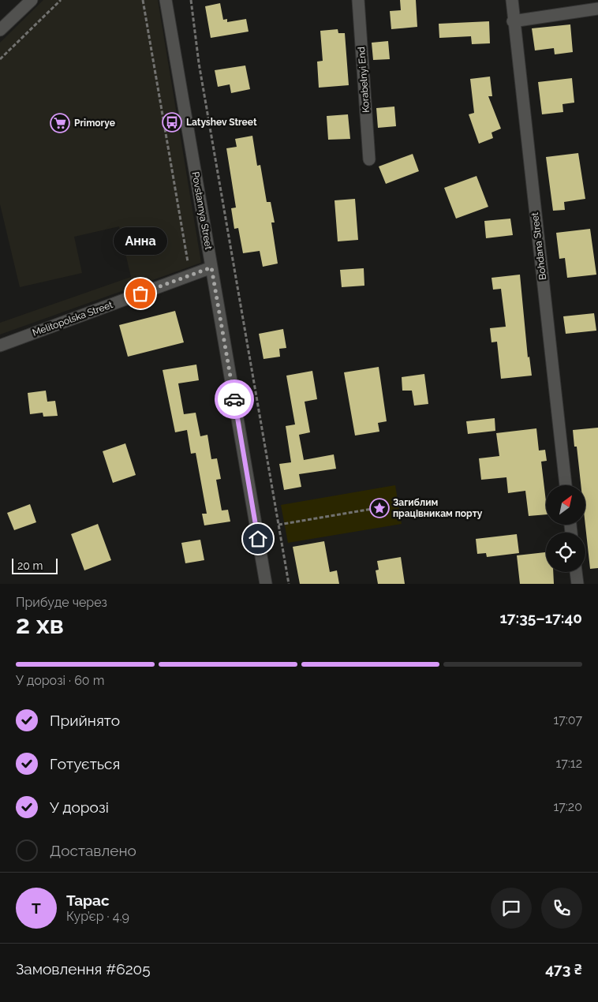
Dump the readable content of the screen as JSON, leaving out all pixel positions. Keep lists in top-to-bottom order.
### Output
{
  "streets": {
    "street": [
      "Korabelnyi End",
      "Povstannya Street",
      "Bohdana Street",
      "Melitopolska Street"
    ]
  },
  "crossings": [
    ["Povstannya Street", "Melitopolska Street"]
  ],
  "places": {
    "bus stop": ["Latyshev Street"],
    "supermarket": ["Primorye"],
    "other": ["Анна"],
    "place": ["Загиблим працівникам порту"]
  },
  "scale_bar": "20 m",
  "north": "top right",
  "page": {
    "bubble": "Анна",
    "scale": "20 m",
    "heading": ["2 хв", "Прибуде через", "17:35–17:40"],
    "panel": [
      "Тарас",
      "Кур’єр · 4.9",
      "Замовлення #6205",
      "473 ₴"
    ],
    "bar": "У дорозі · 60 m",
    "list": [
      ["Прийнято", "17:07"],
      ["Готується", "17:12"],
      ["У дорозі", "17:20"],
      "Доставлено"
    ],
    "round": "Т"
  }
}
